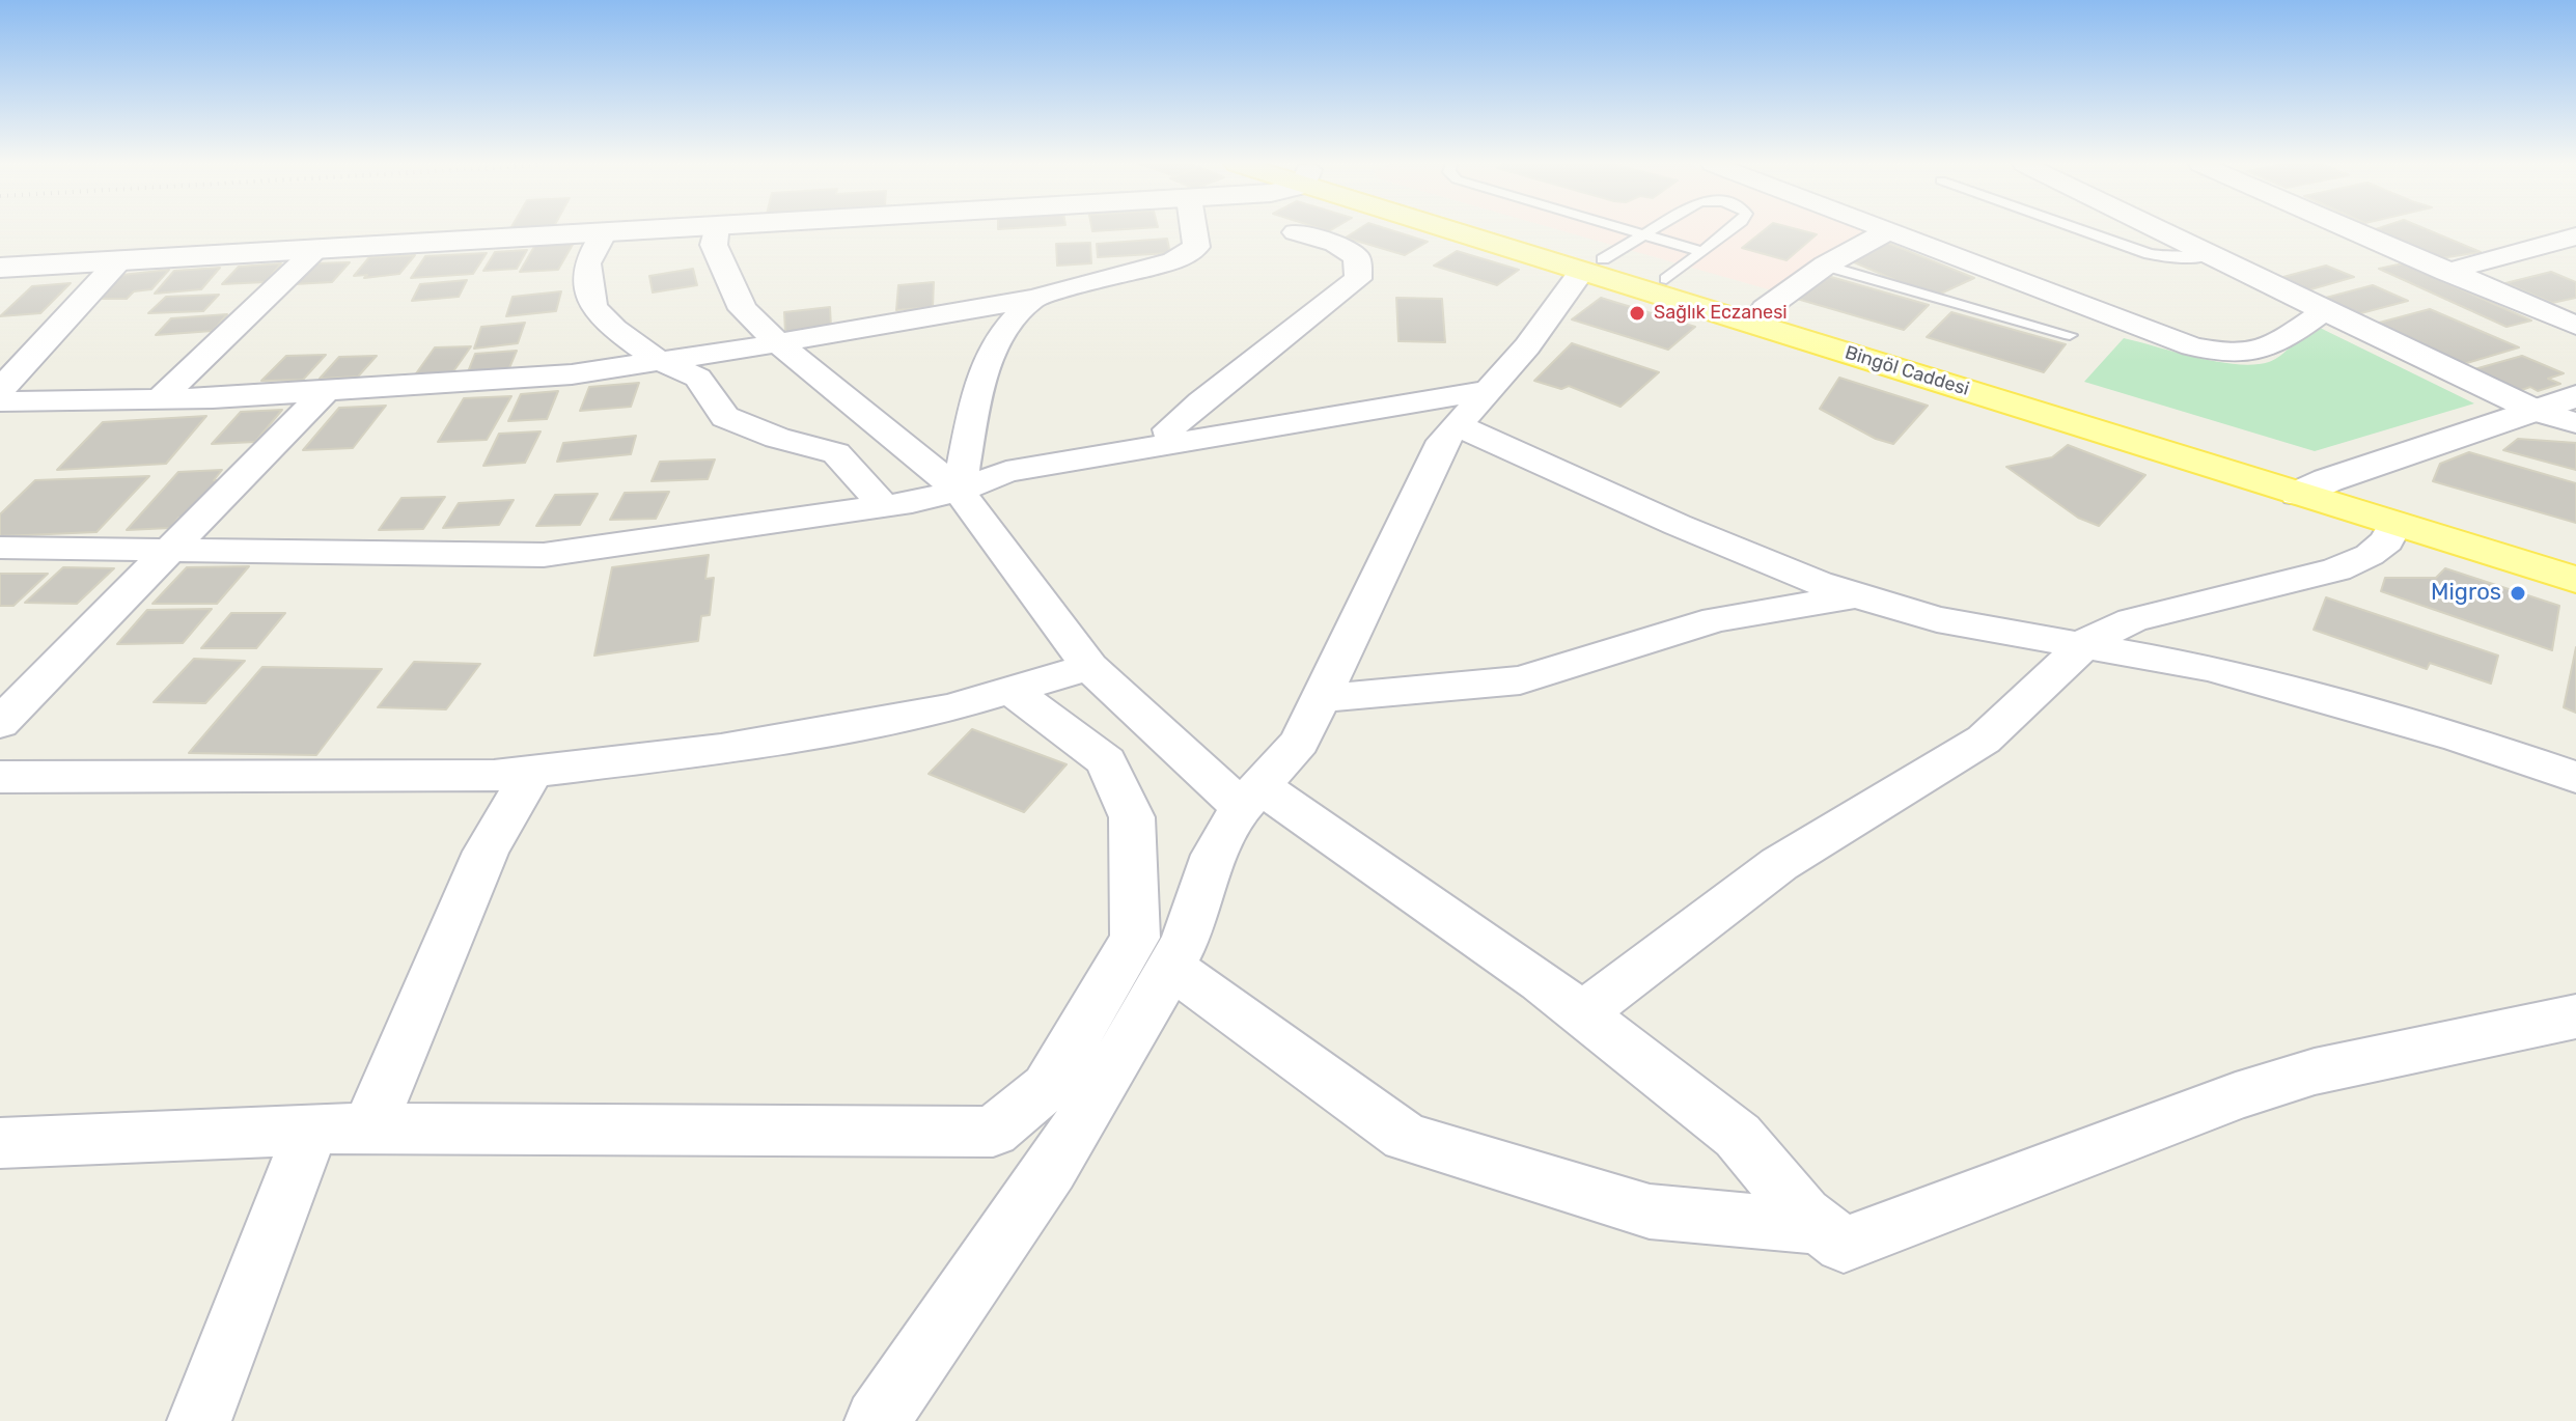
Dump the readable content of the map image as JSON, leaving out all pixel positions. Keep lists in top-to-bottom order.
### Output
{
  "streets": {
    "main road": ["Bingöl Caddesi"]
  },
  "places": ["Sağlık Eczanesi", "Migros"]
}
